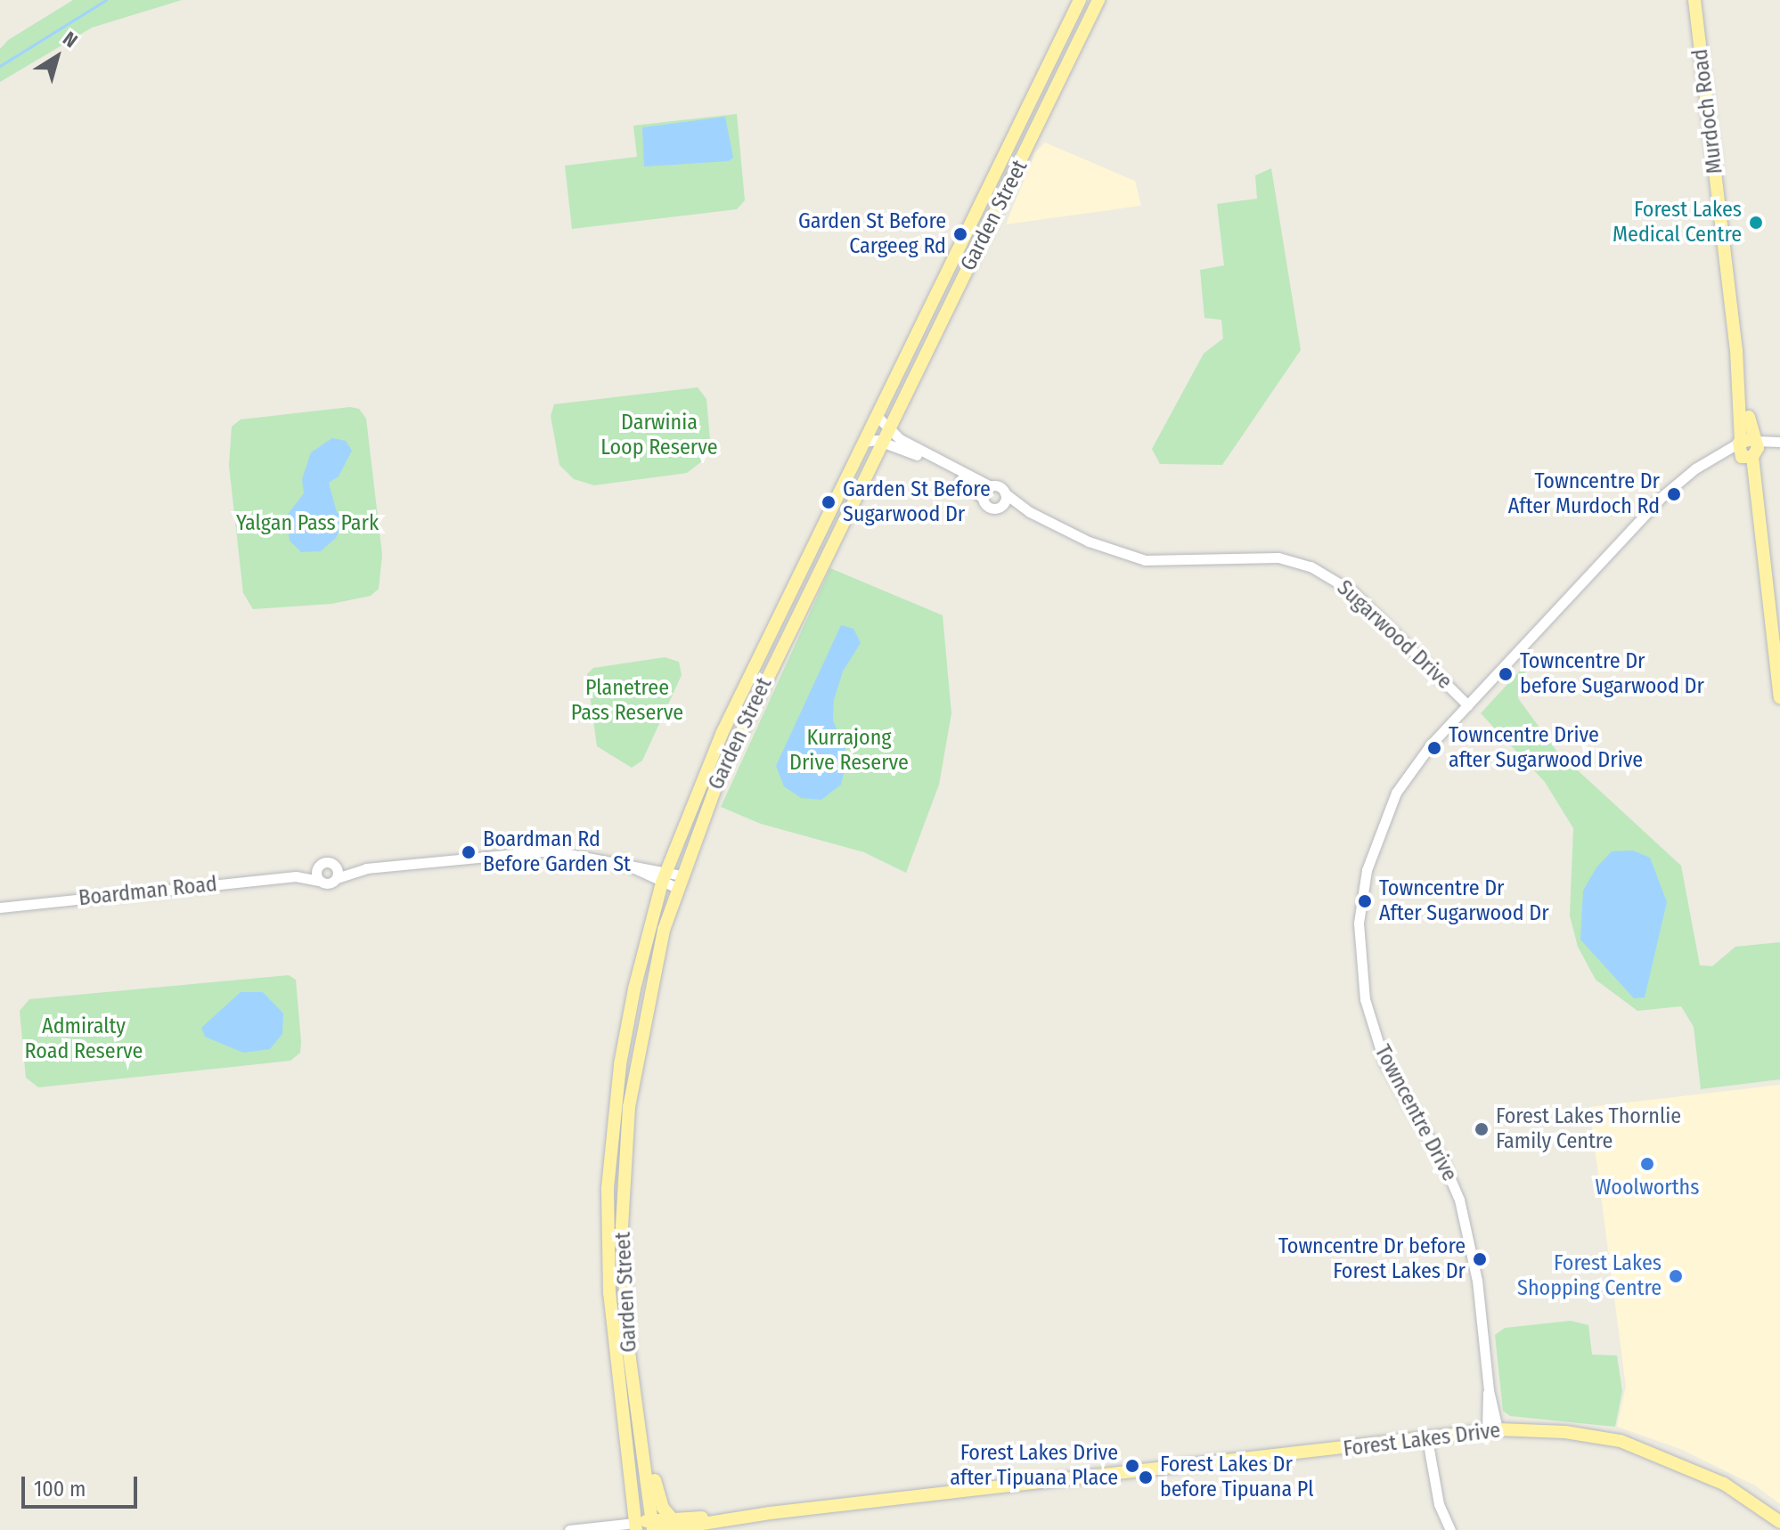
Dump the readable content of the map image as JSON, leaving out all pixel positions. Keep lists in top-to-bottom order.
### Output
{
  "streets": {
    "main road": ["Murdoch Road", "Garden Street", "Forest Lakes Drive"],
    "street": ["Sugarwood Drive", "Boardman Road", "Towncentre Drive"]
  },
  "crossings": [
    ["Murdoch Road", "Towncentre Drive"],
    ["Garden Street", "Boardman Road"],
    ["Garden Street", "Forest Lakes Drive"],
    ["Sugarwood Drive", "Towncentre Drive"],
    ["Towncentre Drive", "Forest Lakes Drive"]
  ],
  "parks": [
    "Darwinia Loop Reserve",
    "Yalgan Pass Park",
    "Planetree Pass Reserve",
    "Kurrajong Drive Reserve",
    "Admiralty Road Reserve"
  ],
  "places": [
    "Forest Lakes Medical Centre",
    "Garden St Before Cargeeg Rd",
    "Towncentre Dr After Murdoch Rd",
    "Garden St Before Sugarwood Dr",
    "Towncentre Dr before Sugarwood Dr",
    "Towncentre Drive after Sugarwood Drive",
    "Boardman Rd Before Garden St",
    "Towncentre Dr After Sugarwood Dr",
    "Forest Lakes Thornlie Family Centre",
    "Woolworths",
    "Towncentre Dr before Forest Lakes Dr",
    "Forest Lakes Shopping Centre",
    "Forest Lakes Drive after Tipuana Place",
    "Forest Lakes Dr before Tipuana Pl"
  ],
  "scale_bar": "100 m",
  "north": "top right"
}
